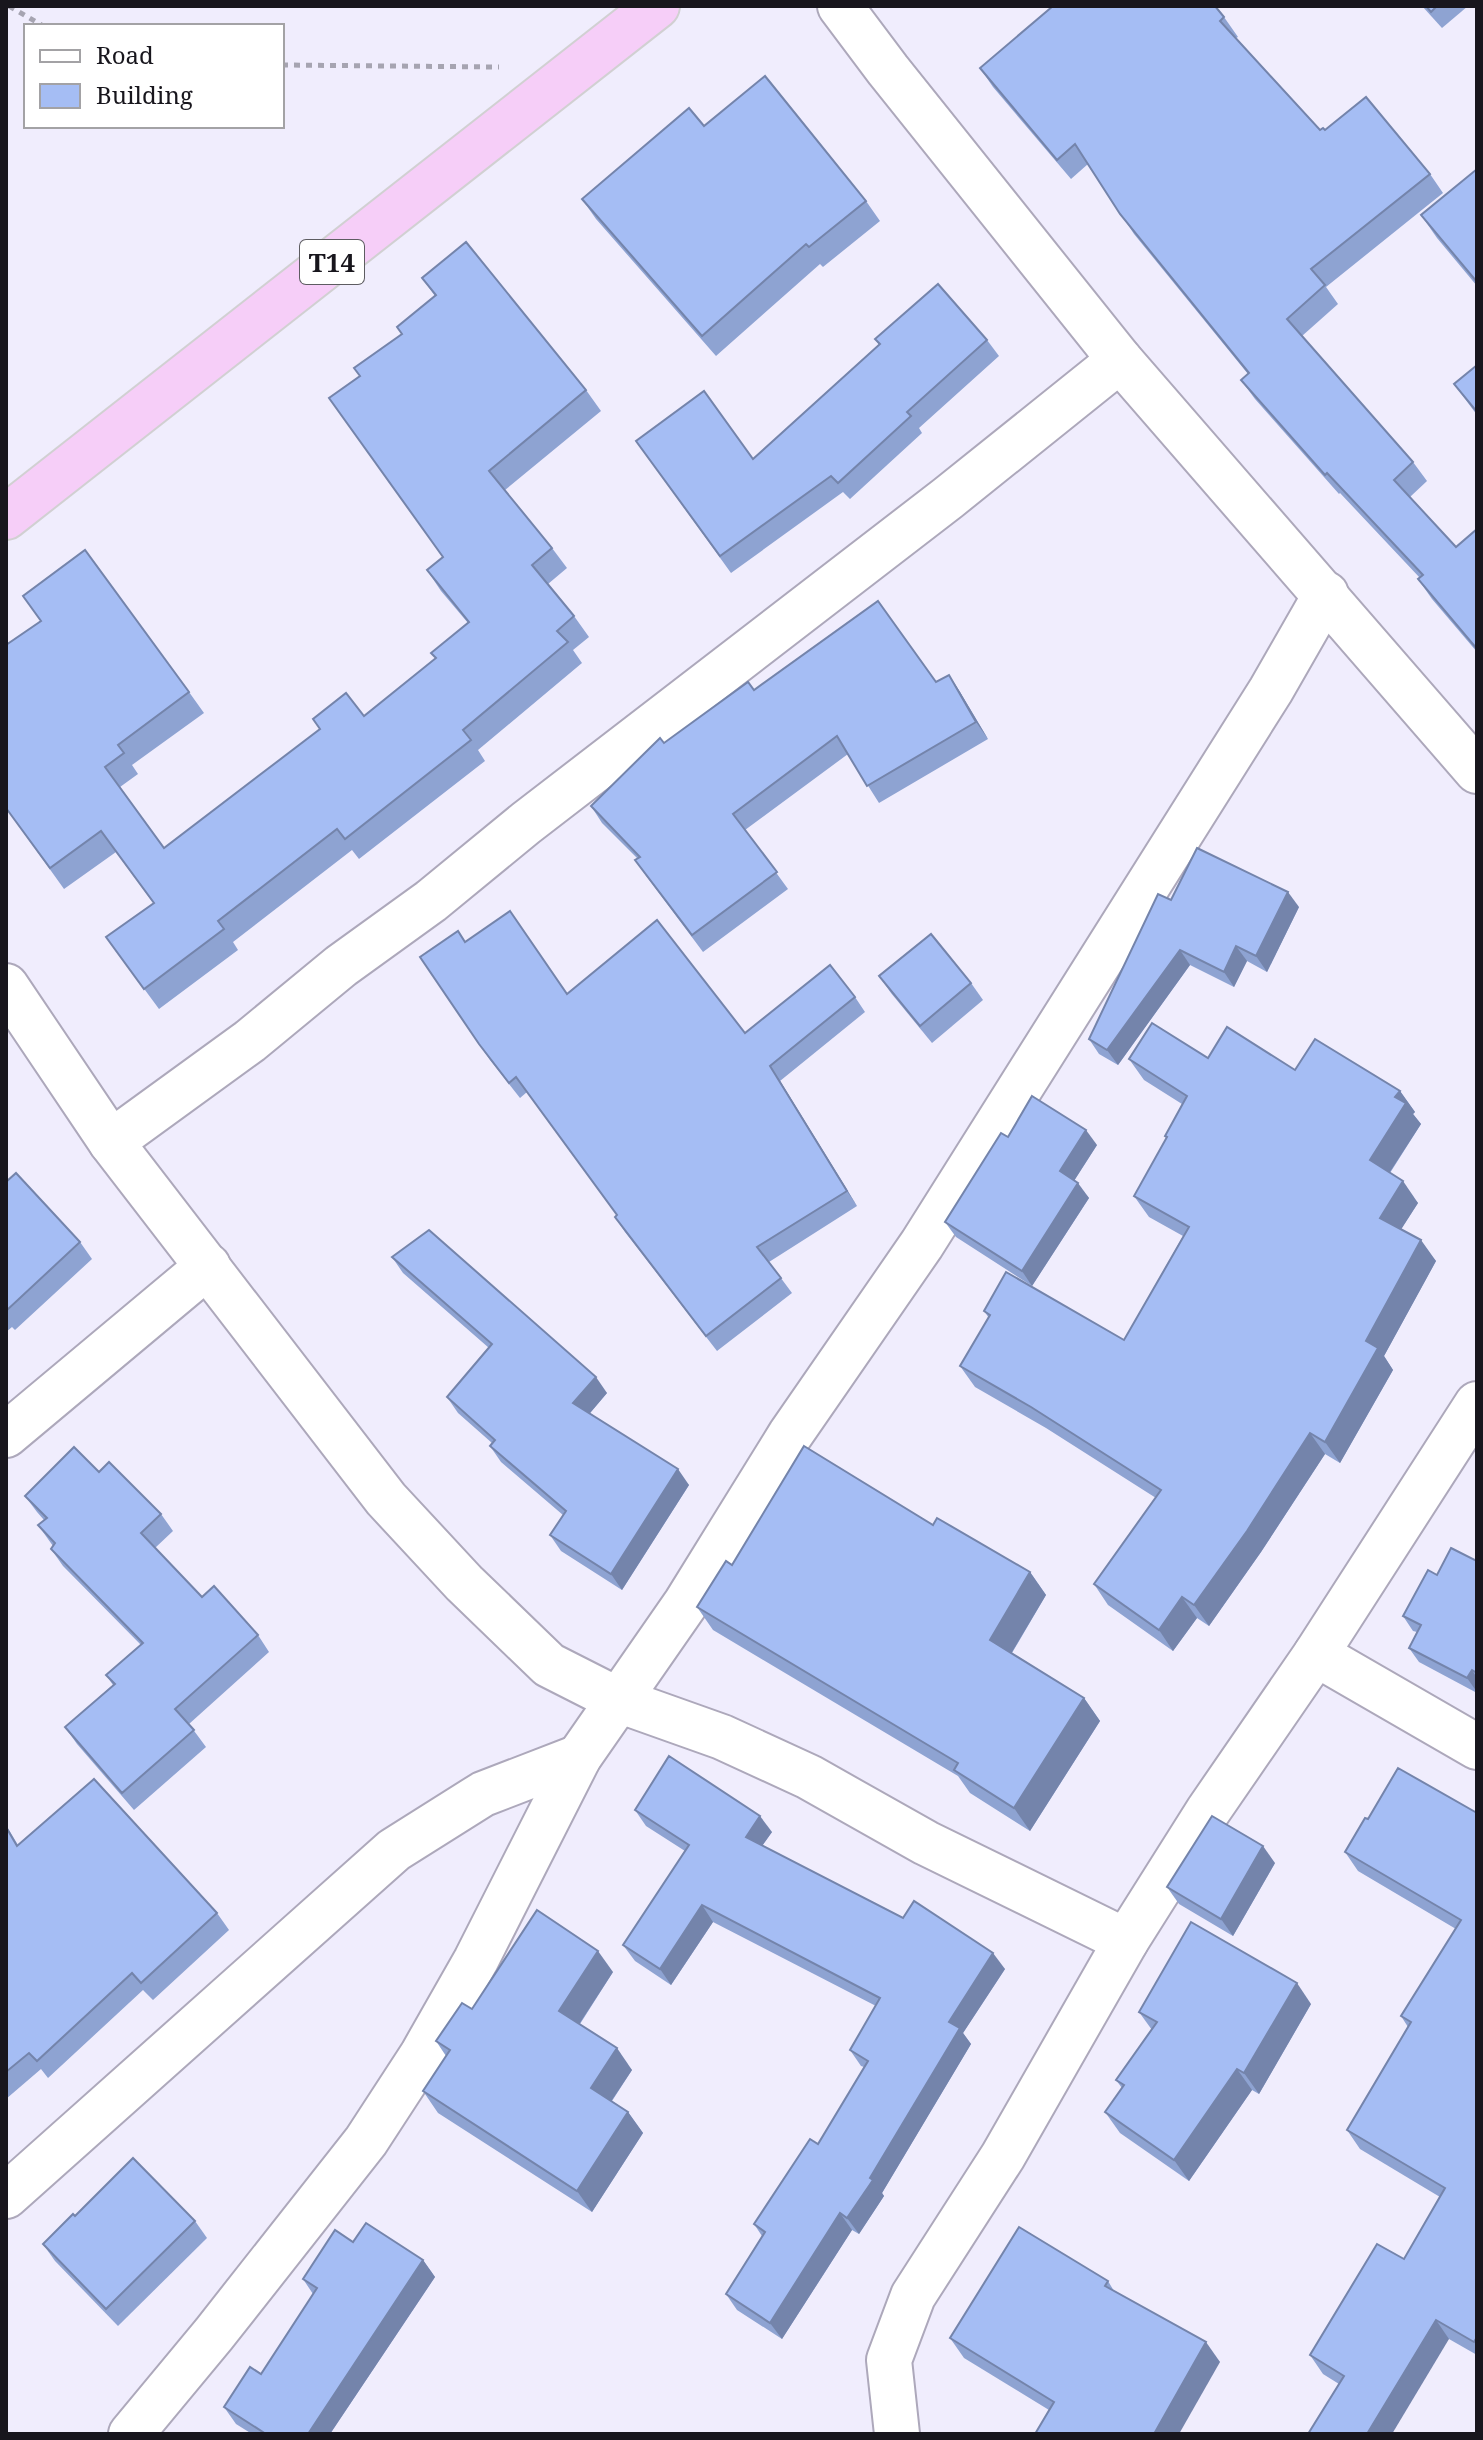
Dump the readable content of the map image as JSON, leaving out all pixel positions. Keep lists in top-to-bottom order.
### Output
{
  "streets": {
    "highway": ["T14"]
  },
  "legend": ["Road", "Building"]
}
